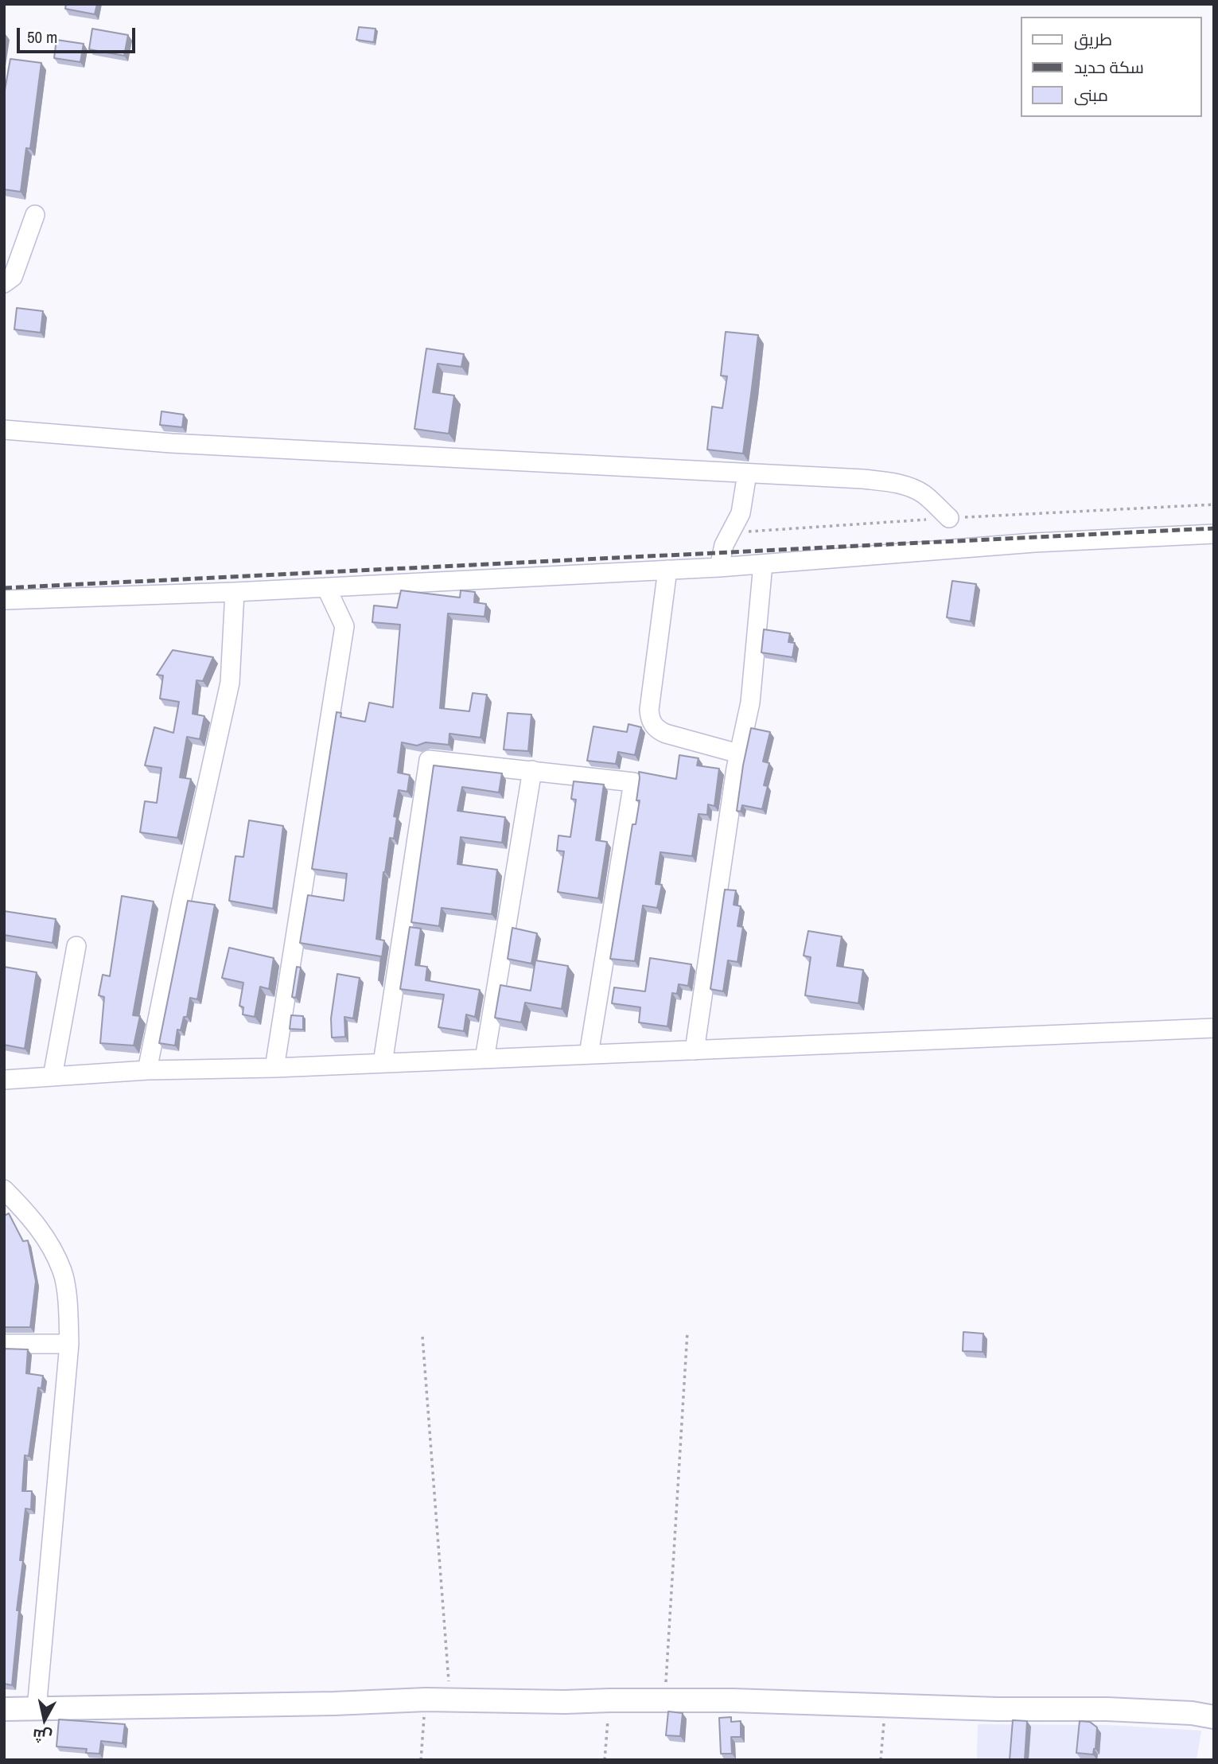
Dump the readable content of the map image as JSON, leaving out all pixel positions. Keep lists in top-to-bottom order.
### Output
{
  "legend": ["طريق", "سكة حديد", "مبنى"],
  "scale_bar": "50 m",
  "north": "bottom"
}
